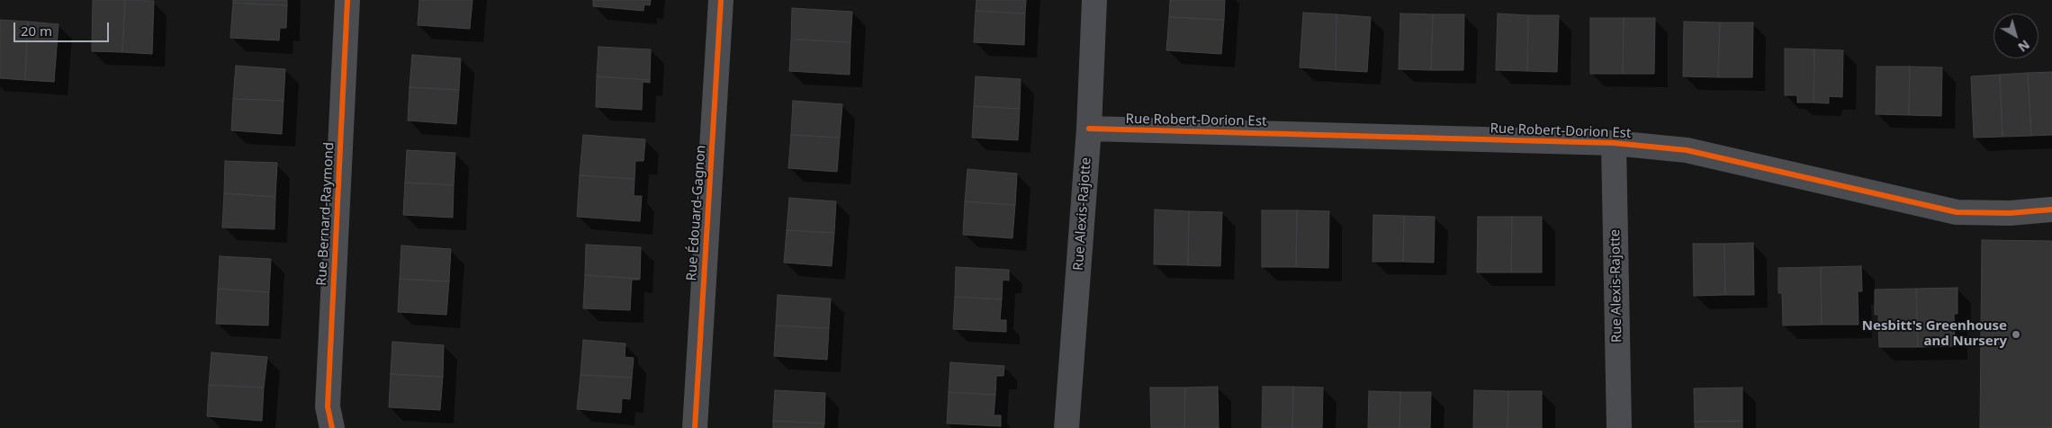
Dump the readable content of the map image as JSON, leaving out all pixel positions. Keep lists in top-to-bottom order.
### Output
{
  "streets": {
    "street": [
      "Rue Robert-Dorion Est",
      "Rue Édouard-Gagnon",
      "Rue Bernard-Raymond",
      "Rue Alexis-Rajotte"
    ]
  },
  "crossings": [
    ["Rue Robert-Dorion Est", "Rue Alexis-Rajotte"]
  ],
  "places": ["Nesbitt's Greenhouse and Nursery"],
  "scale_bar": "20 m",
  "north": "bottom right"
}
